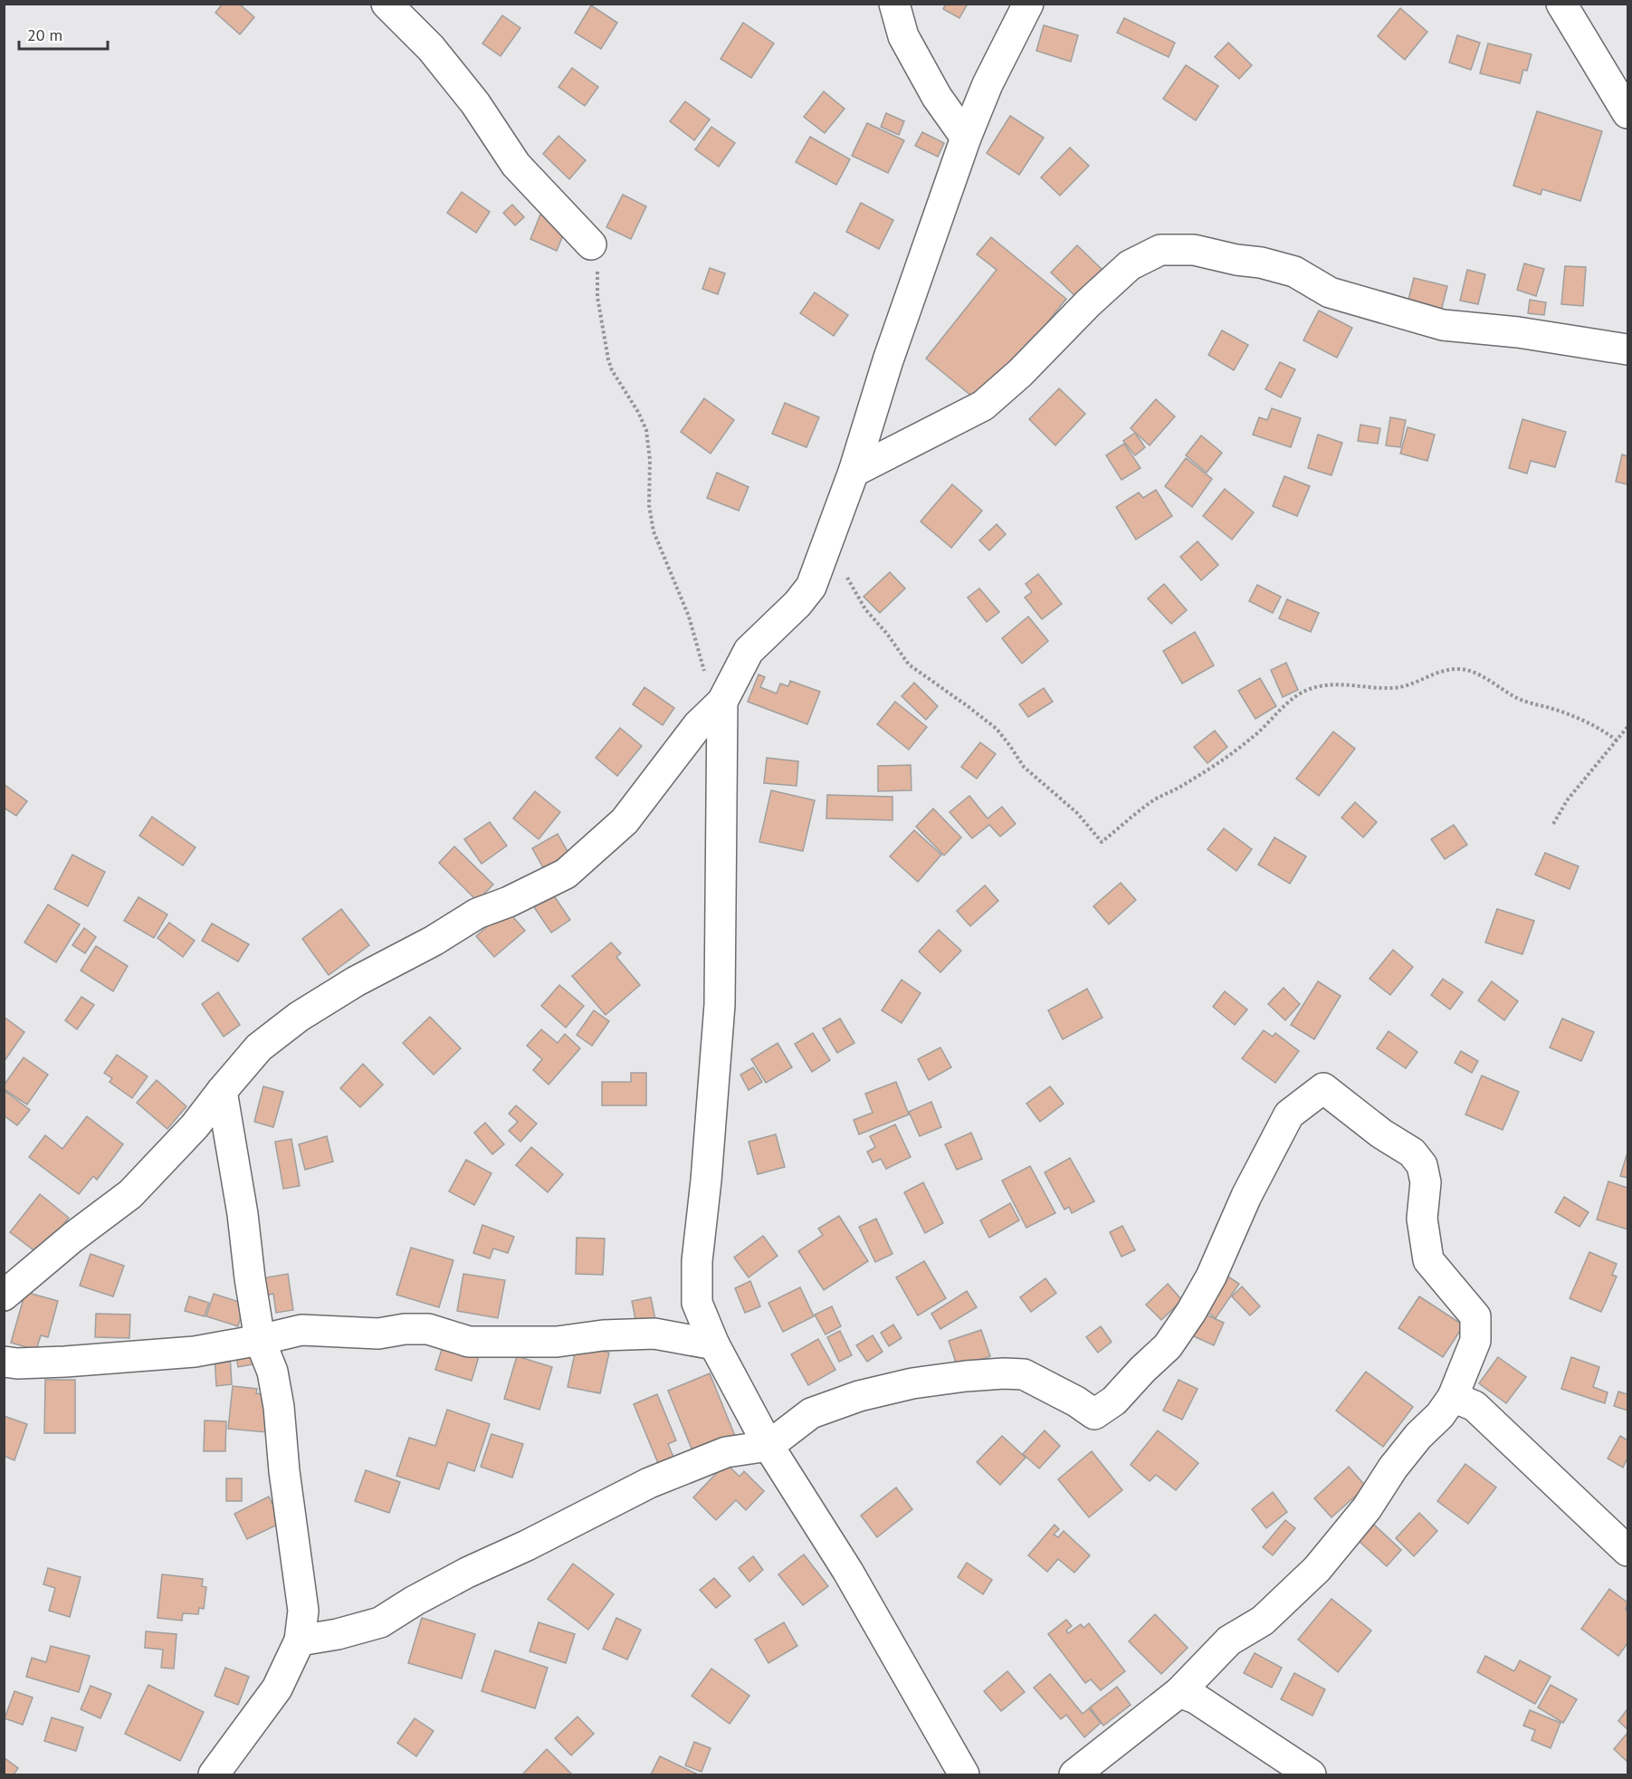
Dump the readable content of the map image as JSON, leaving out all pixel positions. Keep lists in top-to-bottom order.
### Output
{
  "scale_bar": "20 m"
}
